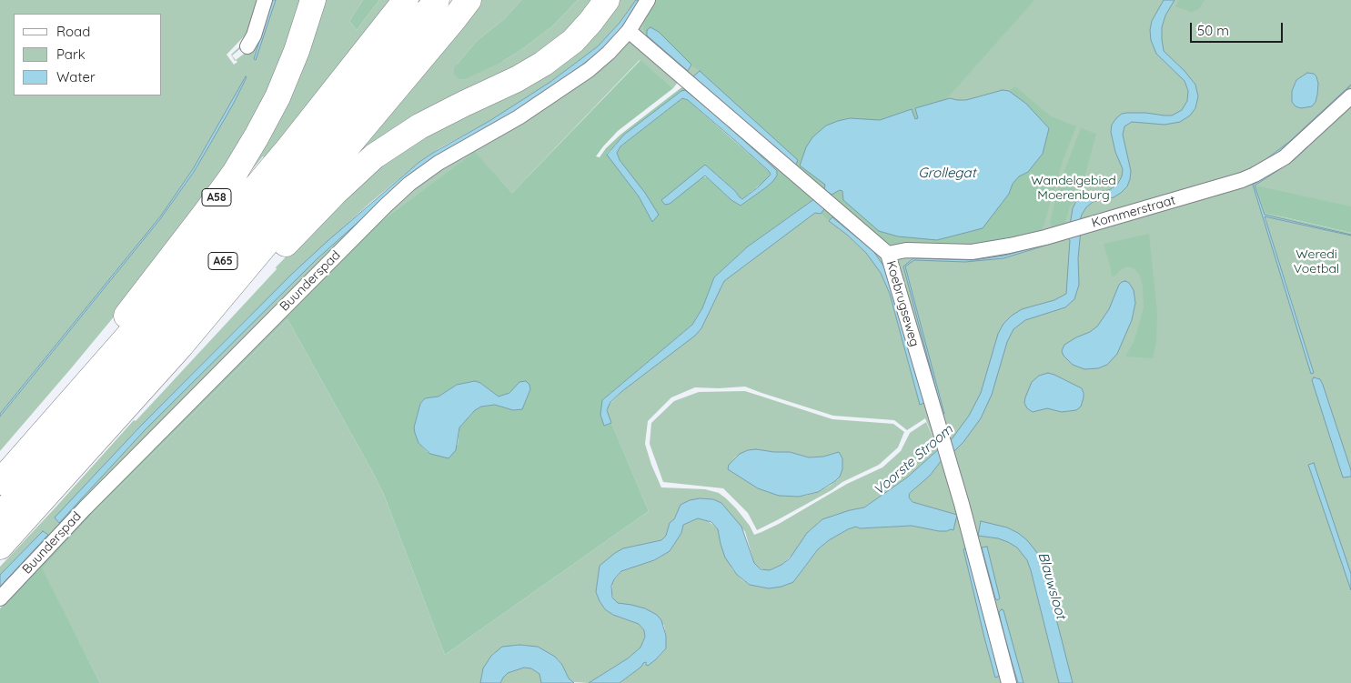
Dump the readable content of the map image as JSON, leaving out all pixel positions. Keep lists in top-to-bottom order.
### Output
{
  "streets": {
    "highway": ["A58", "A65"],
    "street": ["Kommerstraat", "Buunderspad", "Koebrugseweg"]
  },
  "crossings": [
    ["A58", "A65"],
    ["Kommerstraat", "Koebrugseweg"],
    ["Buunderspad", "Koebrugseweg"]
  ],
  "water": ["Grollegat", "Voorste Stroom", "Blauwsloot"],
  "parks": ["Wandelgebied Moerenburg", "Weredi Voetbal"],
  "legend": ["Road", "Park", "Water"],
  "scale_bar": "50 m"
}
